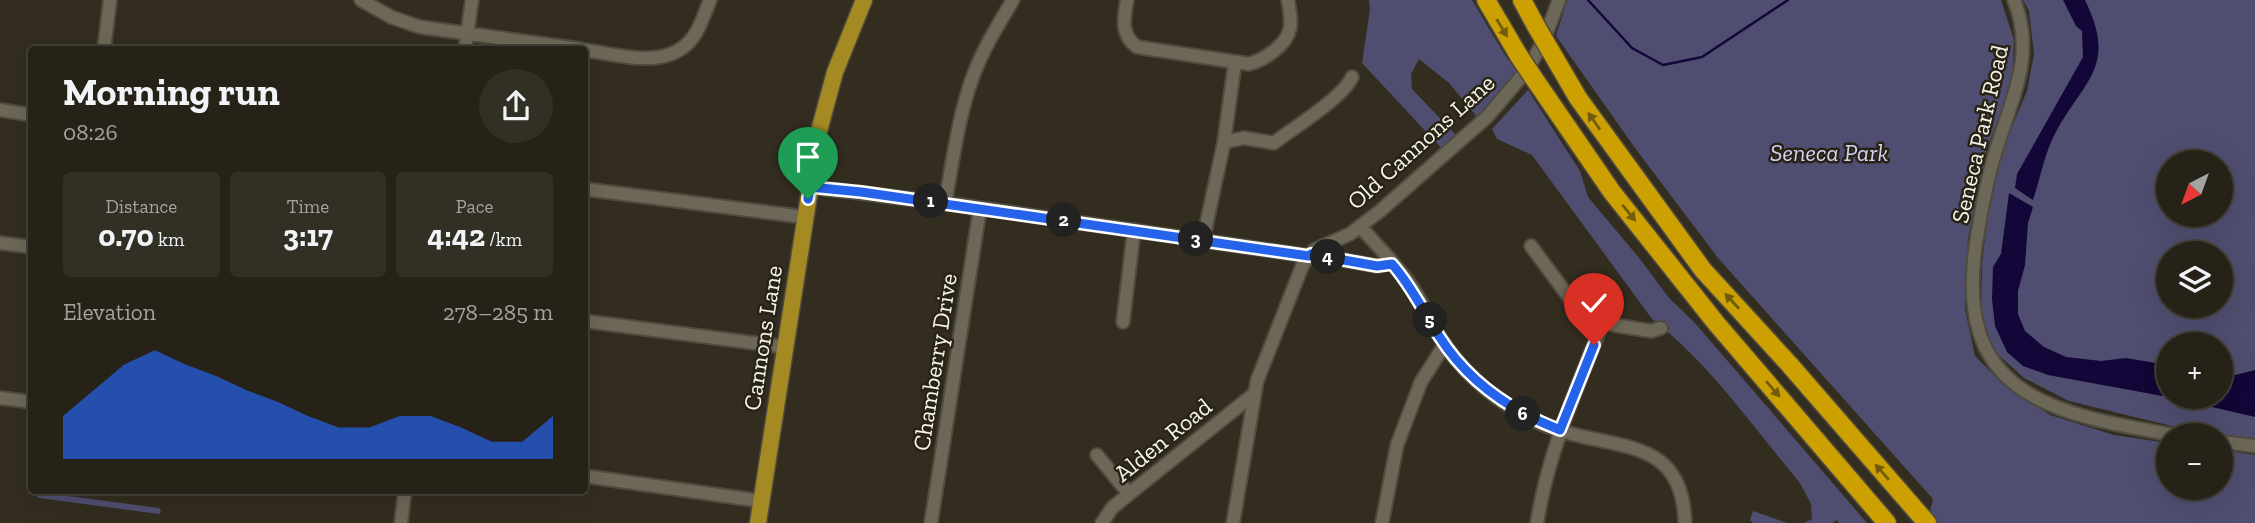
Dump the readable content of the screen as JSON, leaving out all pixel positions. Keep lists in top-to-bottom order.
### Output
{
  "streets": {
    "main road": ["Cannons Lane"],
    "street": [
      "Seneca Park Road",
      "Old Cannons Lane",
      "Chamberry Drive",
      "Alden Road"
    ]
  },
  "parks": ["Seneca Park"],
  "north": "bottom left",
  "page": {
    "heading": ["Morning run", "08:26"],
    "map_buttons": ["+", "−"],
    "stats": [
      ["Distance", "0.70 km"],
      ["Time", "3:17"],
      ["Pace", "4:42 /km"]
    ],
    "pins": [
      "1",
      "2",
      "3",
      "4",
      "5",
      "6"
    ],
    "chart": ["Elevation", "278–285 m"]
  }
}
